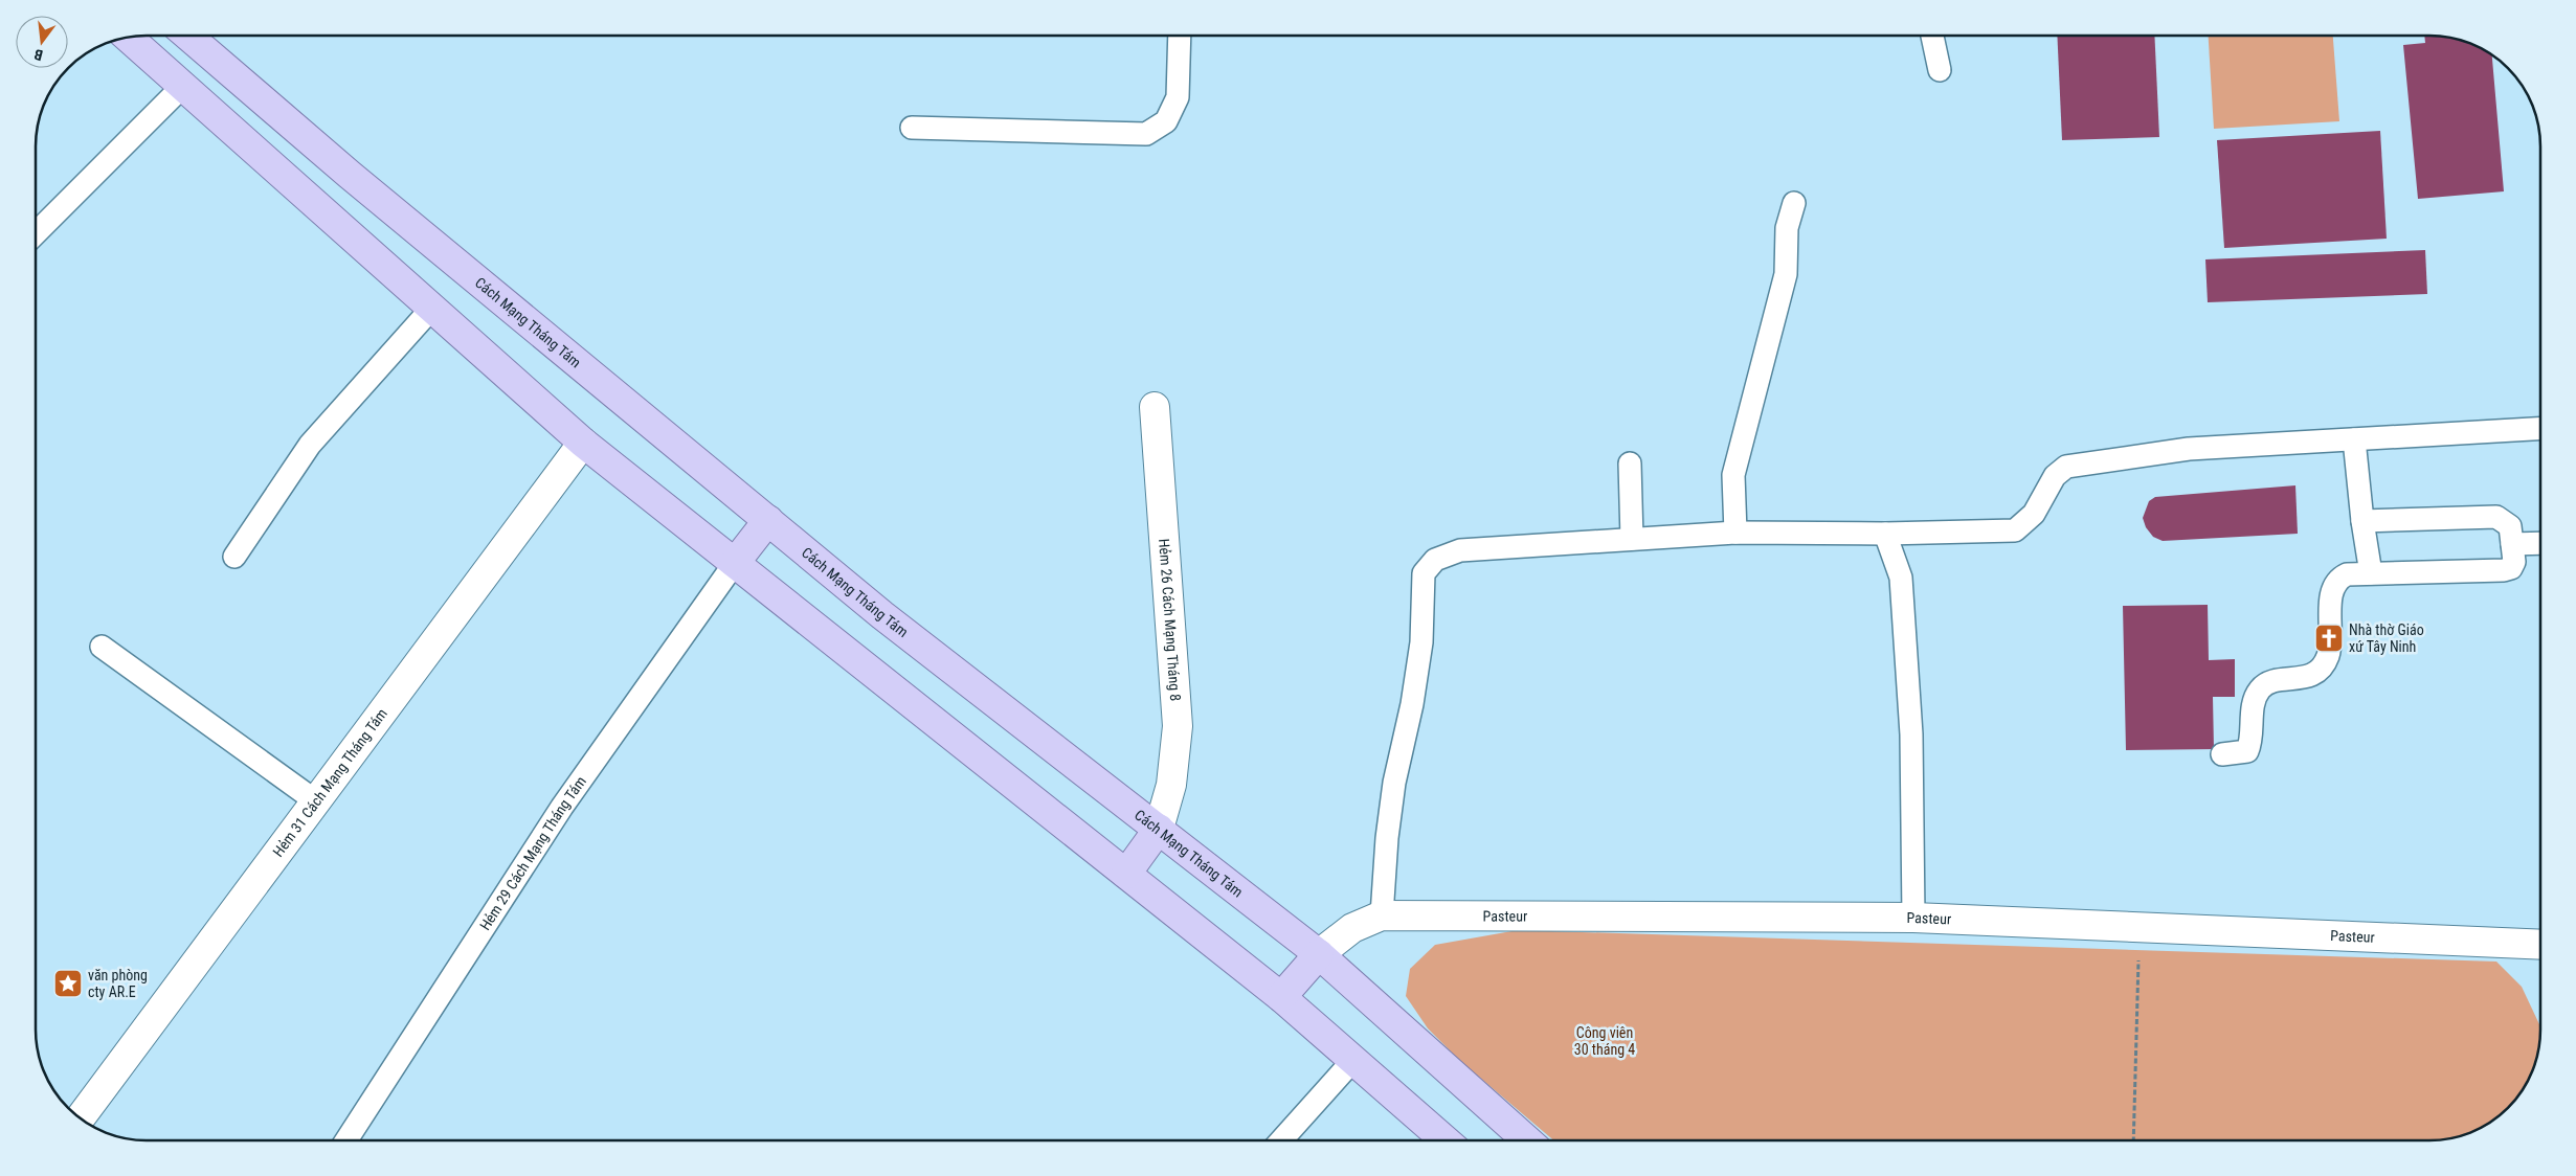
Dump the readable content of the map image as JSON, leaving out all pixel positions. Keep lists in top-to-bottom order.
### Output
{
  "streets": {
    "main road": ["Cách Mạng Tháng Tám"],
    "street": ["Hẻm 26 Cách Mạng Tháng 8", "Hẻm 31 Cách Mạng Tháng Tám", "Pasteur"],
    "lane": ["Hẻm 29 Cách Mạng Tháng Tám"]
  },
  "crossings": [
    ["Cách Mạng Tháng Tám", "Hẻm 26 Cách Mạng Tháng 8"],
    ["Cách Mạng Tháng Tám", "Pasteur"]
  ],
  "parks": ["Công viên 30 tháng 4"],
  "places": {
    "church": ["Nhà thờ Giáo xứ Tây Ninh"],
    "place": ["văn phòng cty AR.E"]
  },
  "north": "bottom"
}
